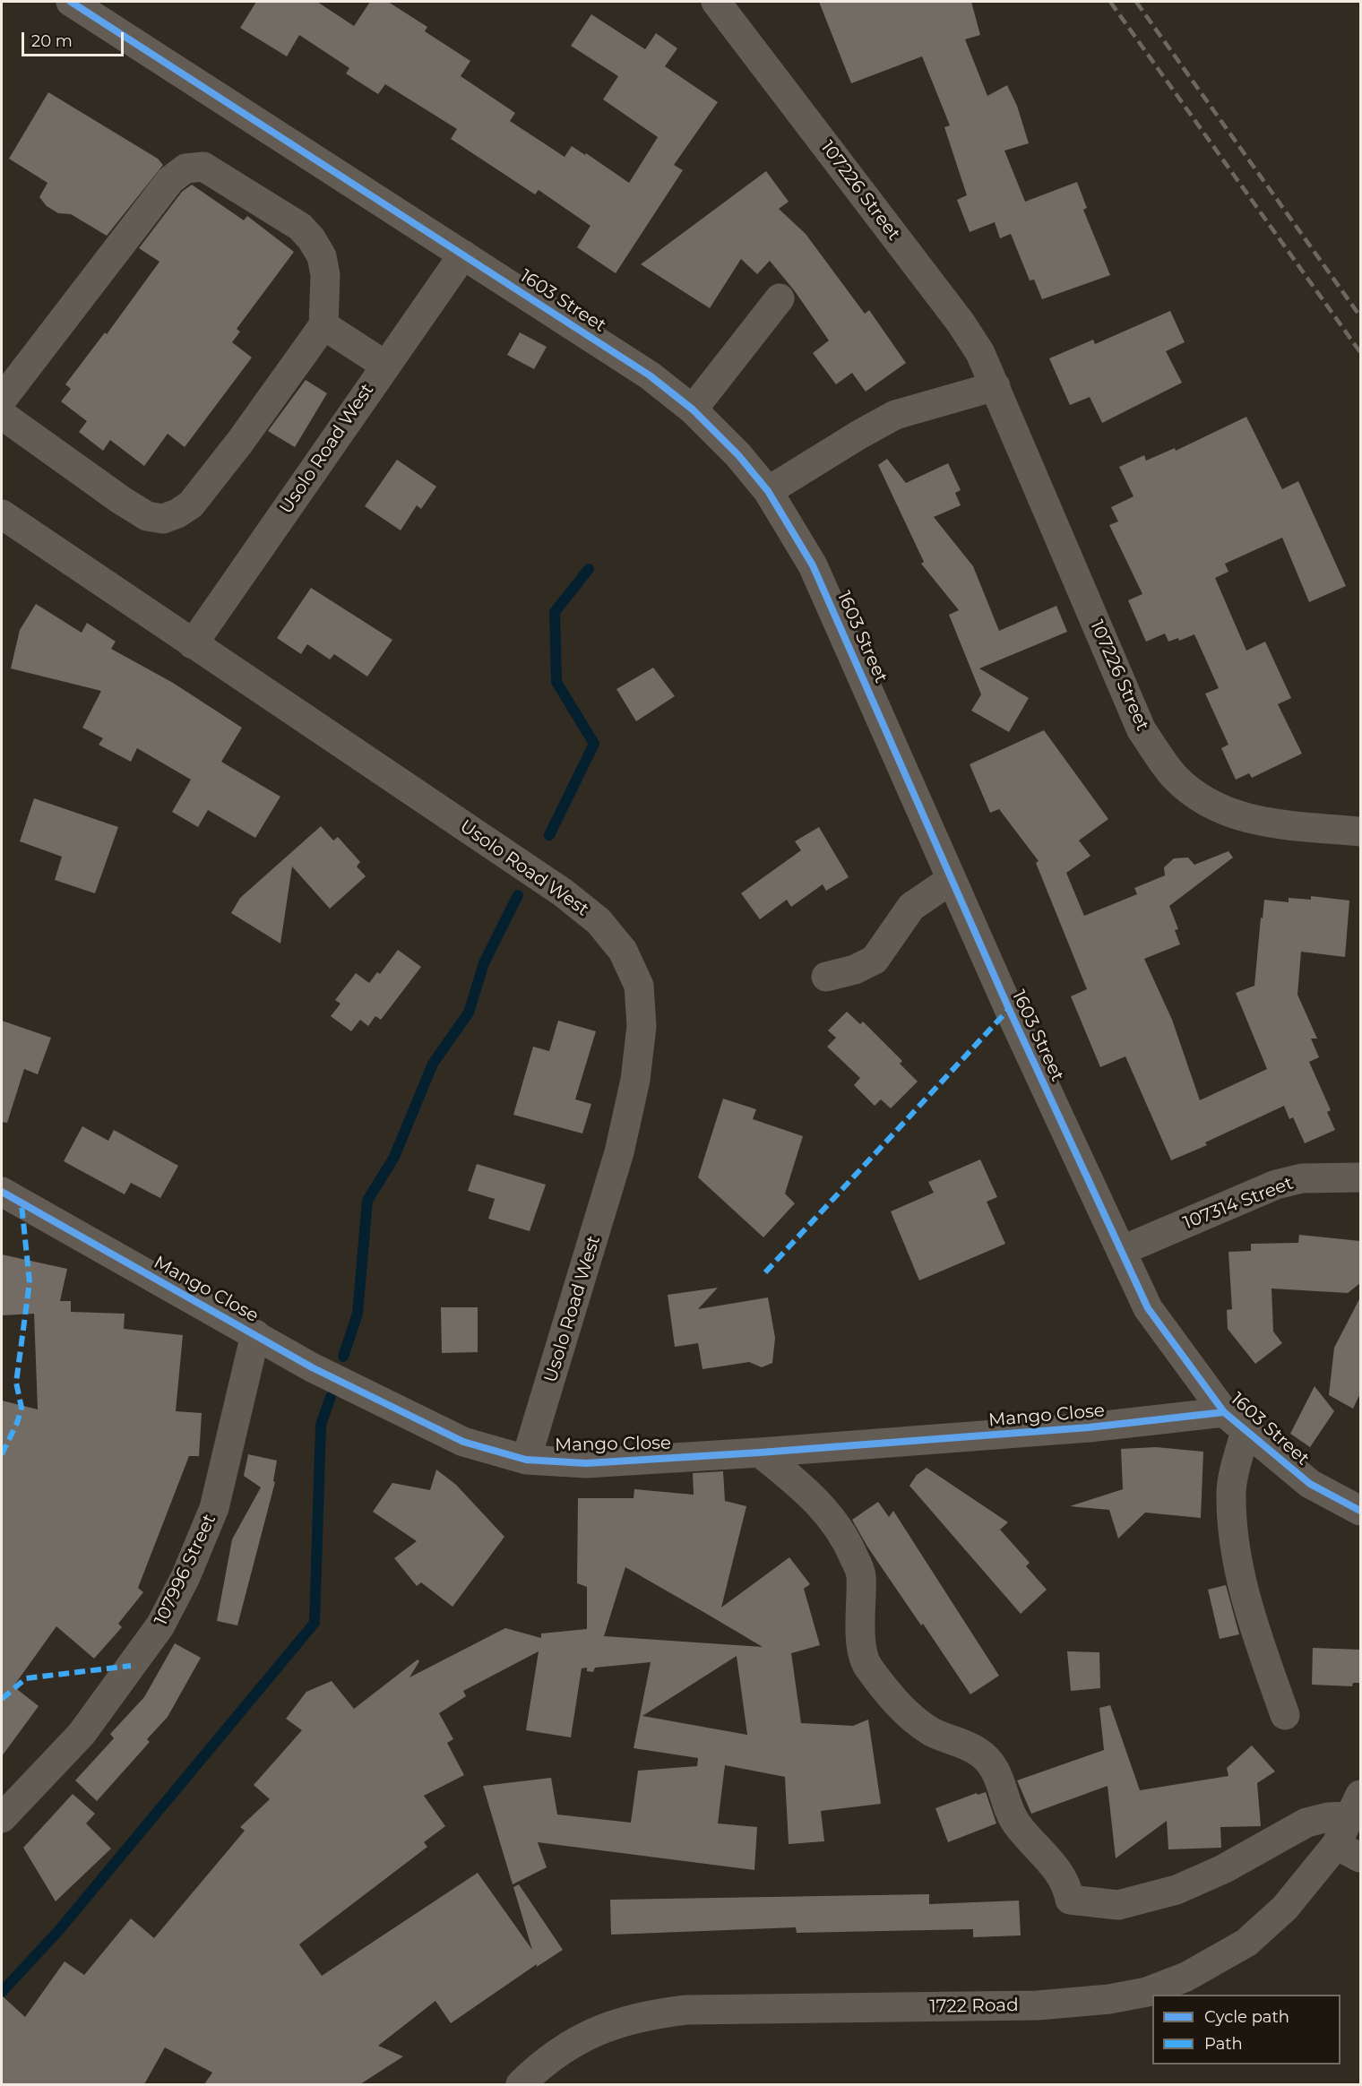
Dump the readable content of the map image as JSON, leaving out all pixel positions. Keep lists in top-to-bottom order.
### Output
{
  "streets": {
    "street": [
      "107226 Street",
      "1603 Street",
      "Usolo Road West",
      "107314 Street",
      "Mango Close",
      "107996 Street",
      "1722 Road"
    ]
  },
  "crossings": [
    ["1603 Street", "Usolo Road West"],
    ["1603 Street", "107314 Street"],
    ["1603 Street", "Mango Close"],
    ["Usolo Road West", "Mango Close"],
    ["Mango Close", "107996 Street"]
  ],
  "legend": ["Cycle path", "Path"],
  "scale_bar": "20 m"
}
